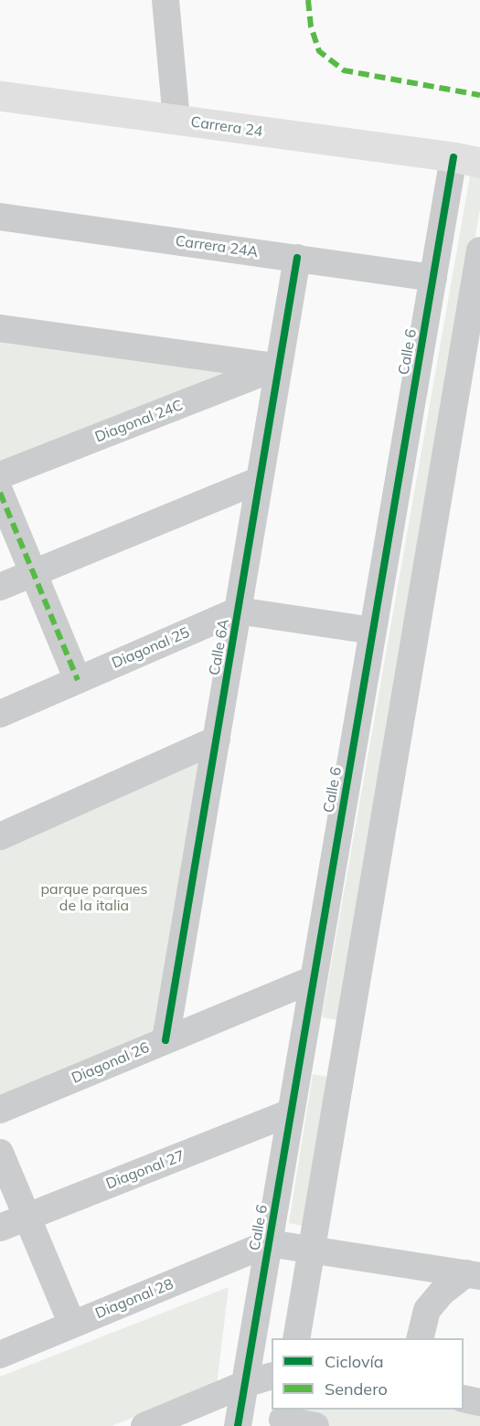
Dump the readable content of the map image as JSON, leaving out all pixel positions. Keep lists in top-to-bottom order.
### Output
{
  "streets": {
    "street": [
      "Carrera 24",
      "Carrera 24A",
      "Calle 6",
      "Diagonal 24C",
      "Calle 6A",
      "Diagonal 25",
      "Diagonal 26",
      "Diagonal 27",
      "Diagonal 28"
    ]
  },
  "crossings": [
    ["Carrera 24", "Calle 6"],
    ["Carrera 24A", "Calle 6"],
    ["Carrera 24A", "Calle 6A"],
    ["Calle 6", "Diagonal 26"],
    ["Calle 6", "Diagonal 27"],
    ["Calle 6", "Diagonal 28"],
    ["Diagonal 24C", "Calle 6A"],
    ["Calle 6A", "Diagonal 25"],
    ["Calle 6A", "Diagonal 26"]
  ],
  "parks": ["parque parques de la italia"],
  "legend": ["Ciclovía", "Sendero"]
}
